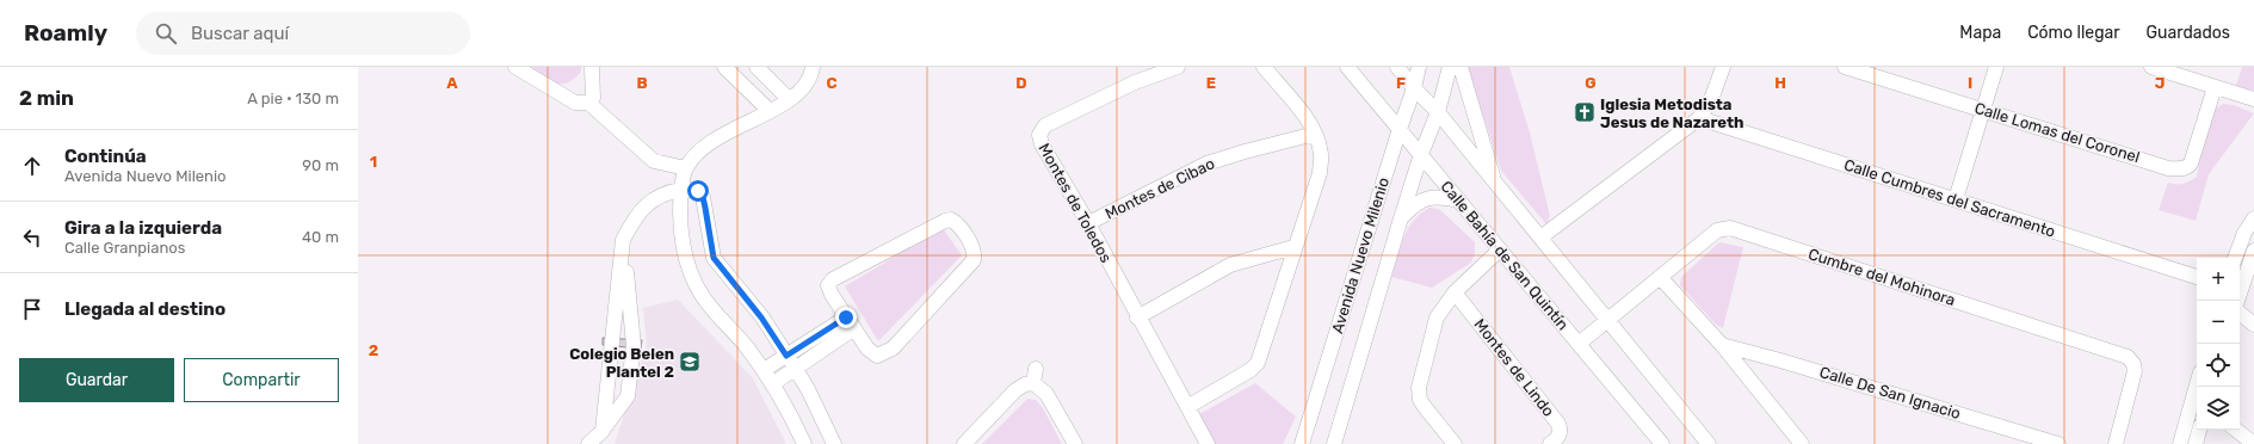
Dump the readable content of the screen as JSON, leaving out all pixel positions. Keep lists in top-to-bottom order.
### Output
{
  "streets": {
    "street": [
      "Calle Lomas del Coronel",
      "Montes de Cibao",
      "Calle Cumbres del Sacramento",
      "Montes de Toledos",
      "Avenida Nuevo Milenio",
      "Calle Bahía de San Quintín",
      "Cumbre del Mohinora",
      "Montes de Lindo",
      "Calle De San Ignacio"
    ]
  },
  "crossings": [
    ["Montes de Cibao", "Montes de Toledos"],
    ["Avenida Nuevo Milenio", "Calle Bahía de San Quintín"],
    ["Calle Bahía de San Quintín", "Cumbre del Mohinora"]
  ],
  "places": {
    "church": ["Iglesia Metodista Jesus de Nazareth"],
    "school or university": ["Colegio Belen Plantel 2"]
  },
  "page": {
    "header": "Roamly",
    "search": "Buscar aquí",
    "nav": ["Mapa", "Cómo llegar", "Guardados"],
    "heading": ["2 min", "A pie · 130 m"],
    "list": [
      ["Continúa", "Avenida Nuevo Milenio", "90 m"],
      ["Gira a la izquierda", "Calle Granpianos", "40 m"],
      "Llegada al destino"
    ],
    "map_buttons": ["+", "−"],
    "buttons": ["Guardar", "Compartir"]
  },
  "grid": {
    "columns": [
      "A",
      "B",
      "C",
      "D",
      "E",
      "F",
      "G",
      "H",
      "I",
      "J"
    ],
    "rows": ["1", "2"]
  }
}
